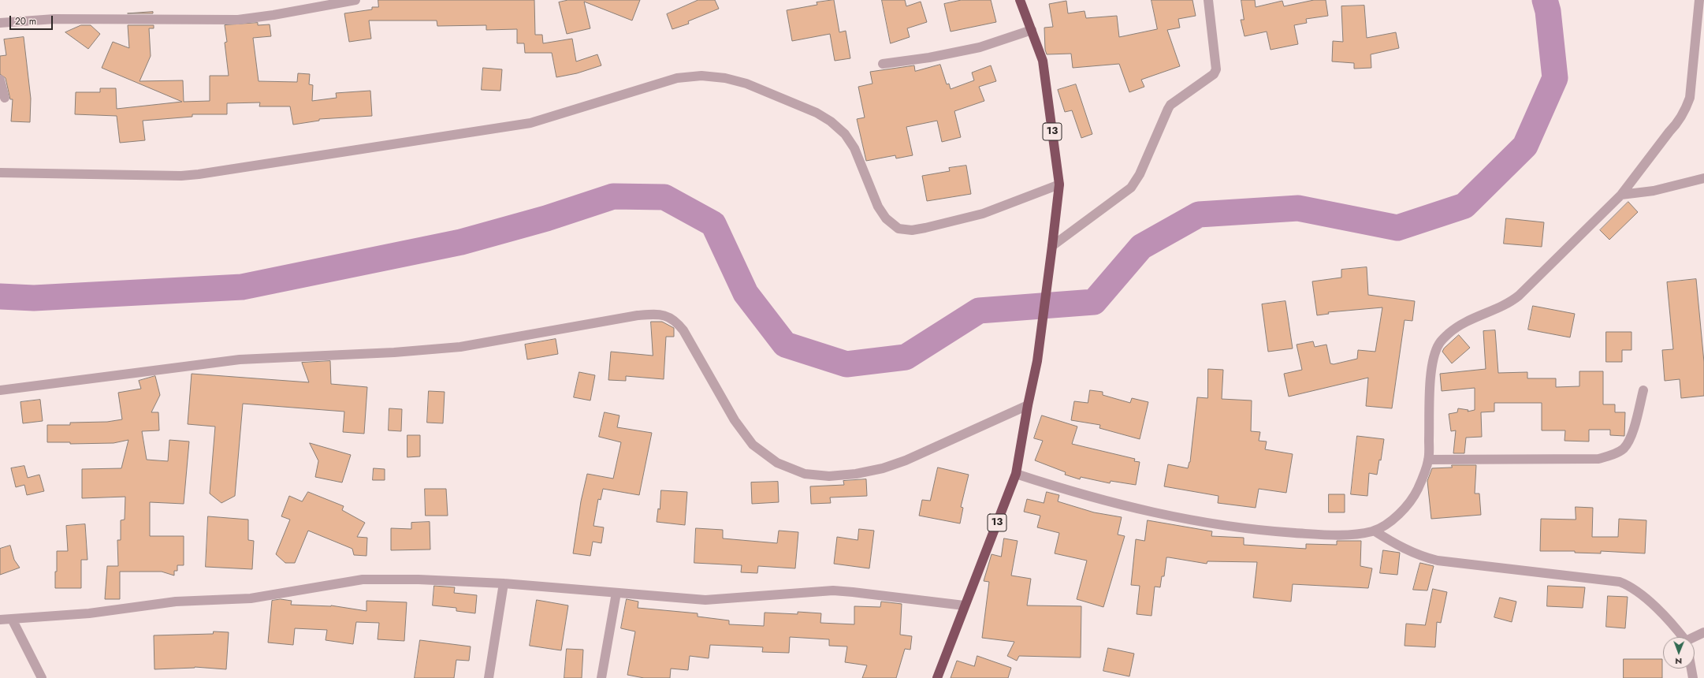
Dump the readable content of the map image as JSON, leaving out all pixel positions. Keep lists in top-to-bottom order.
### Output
{
  "streets": {
    "highway": ["13"]
  },
  "scale_bar": "20 m",
  "north": "bottom"
}
